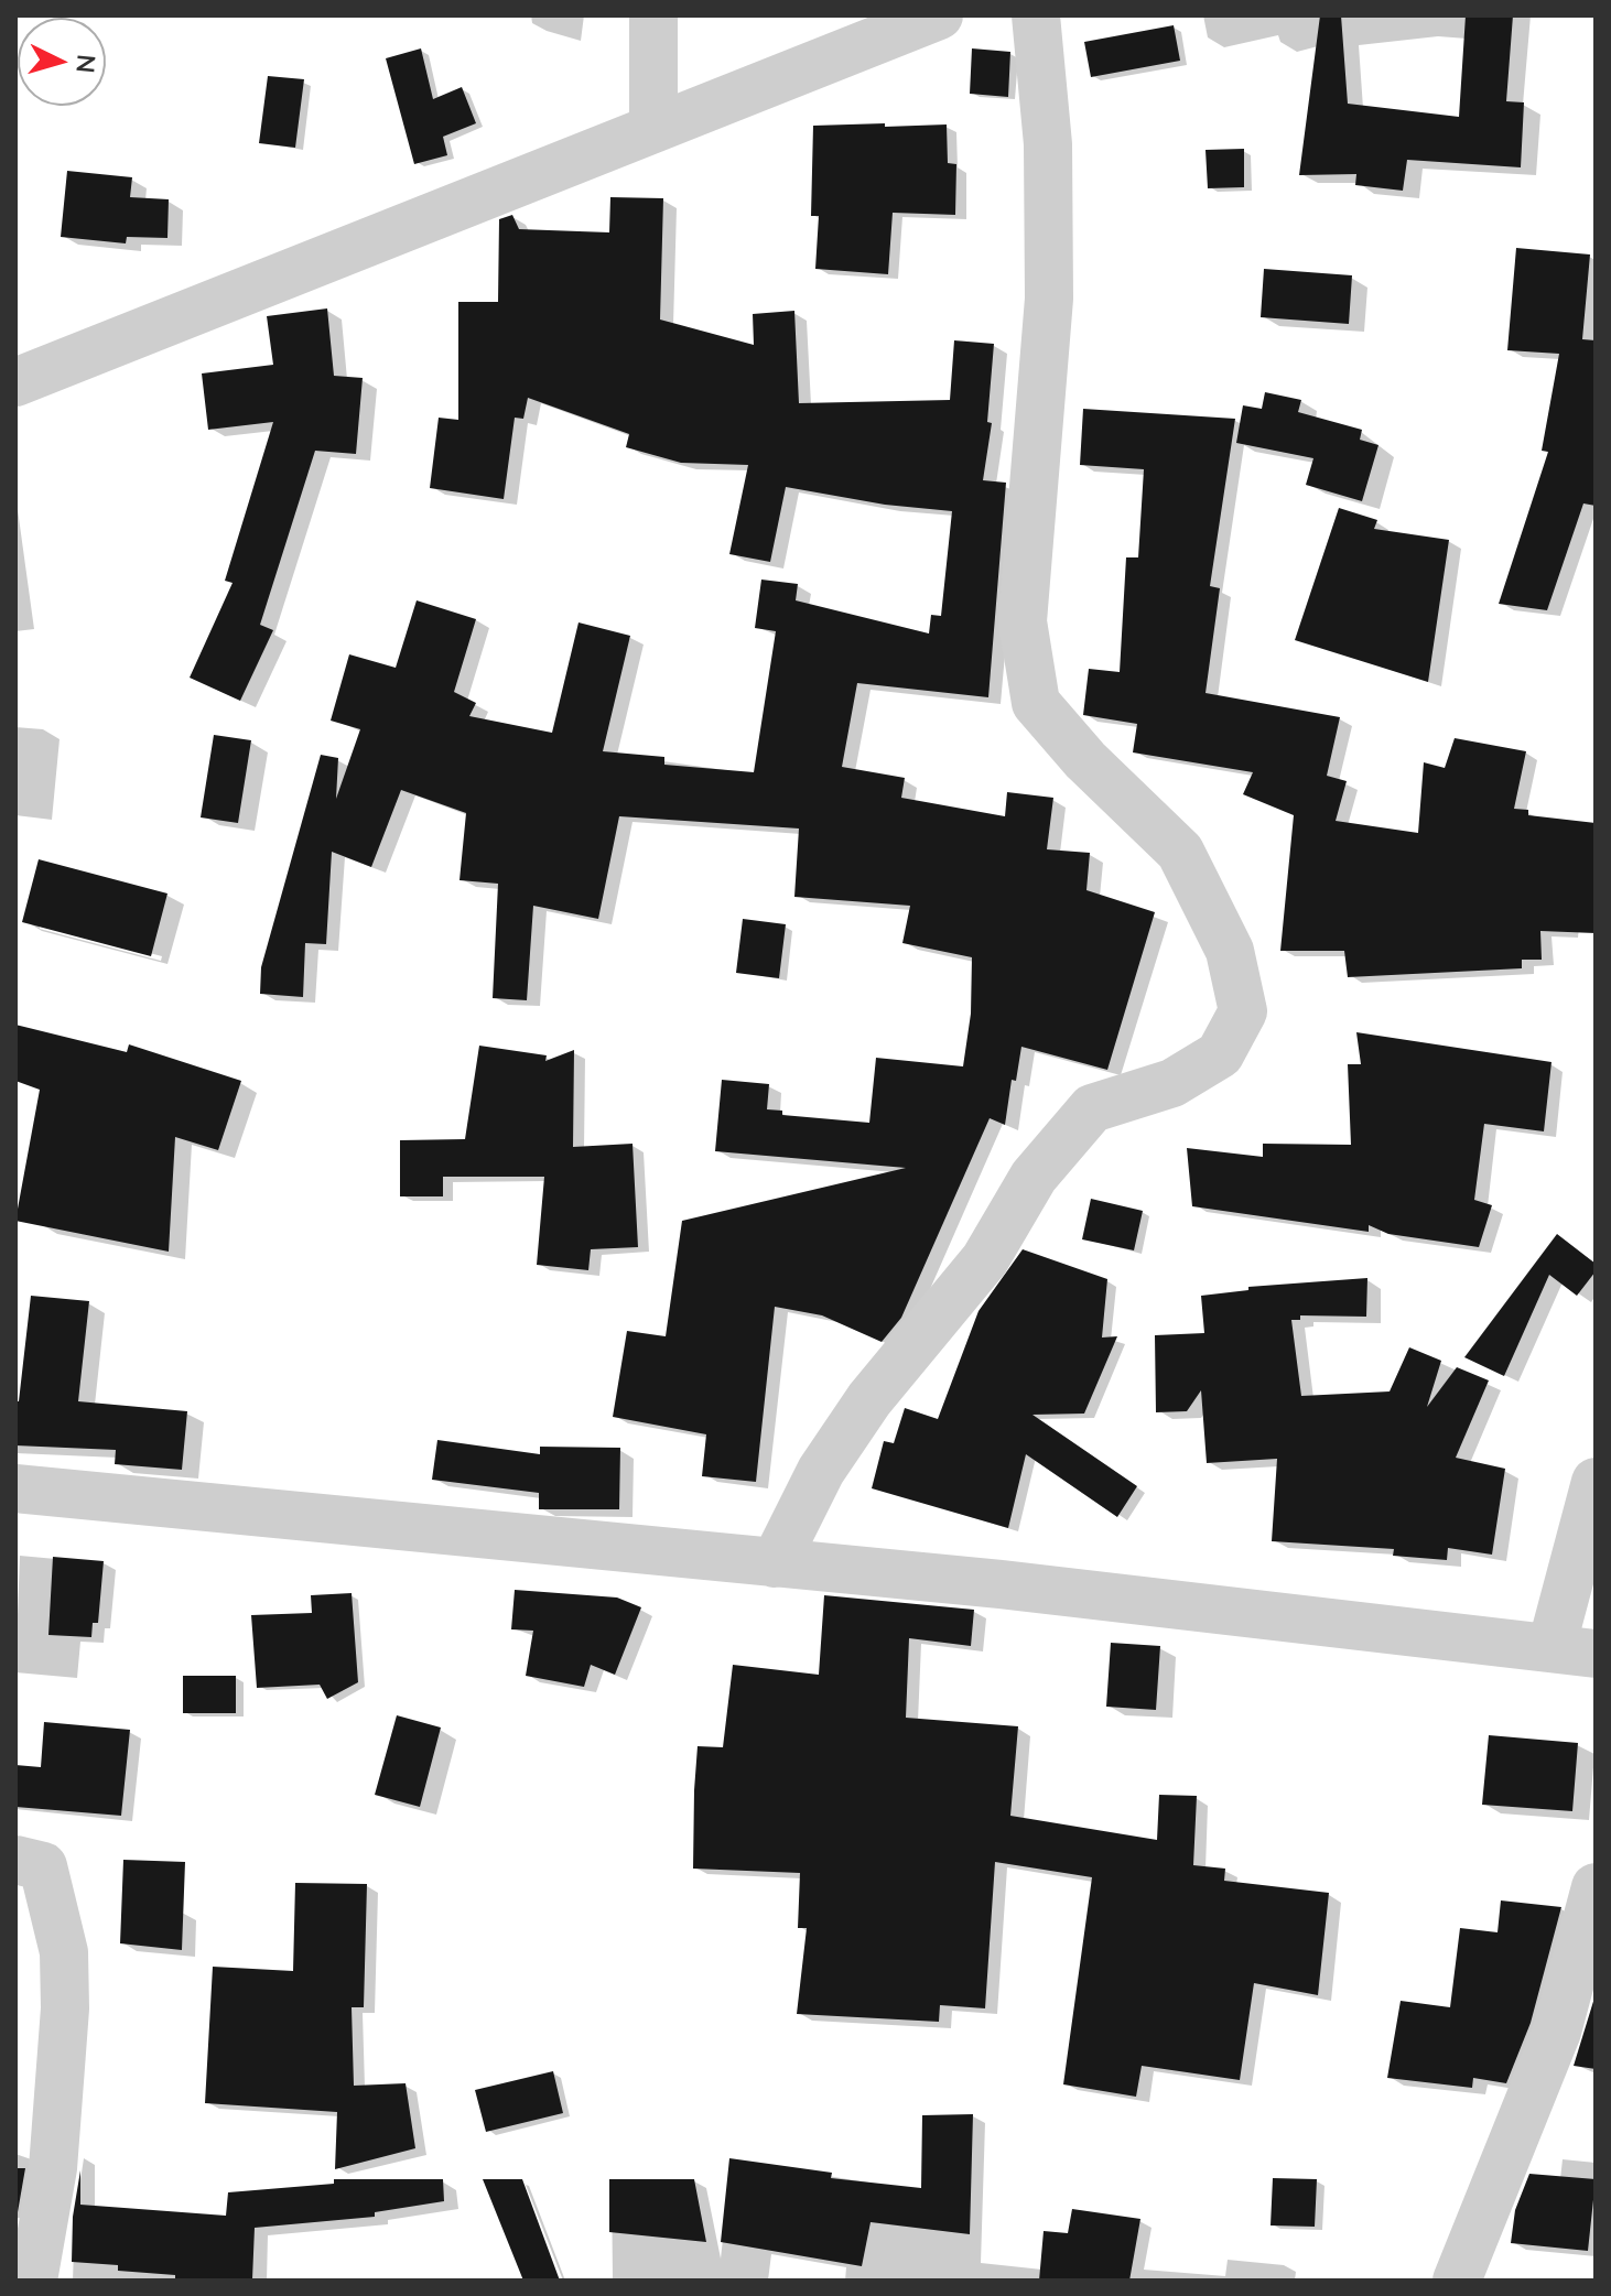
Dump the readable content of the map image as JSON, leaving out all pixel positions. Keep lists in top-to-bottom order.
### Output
{
  "north": "right"
}
